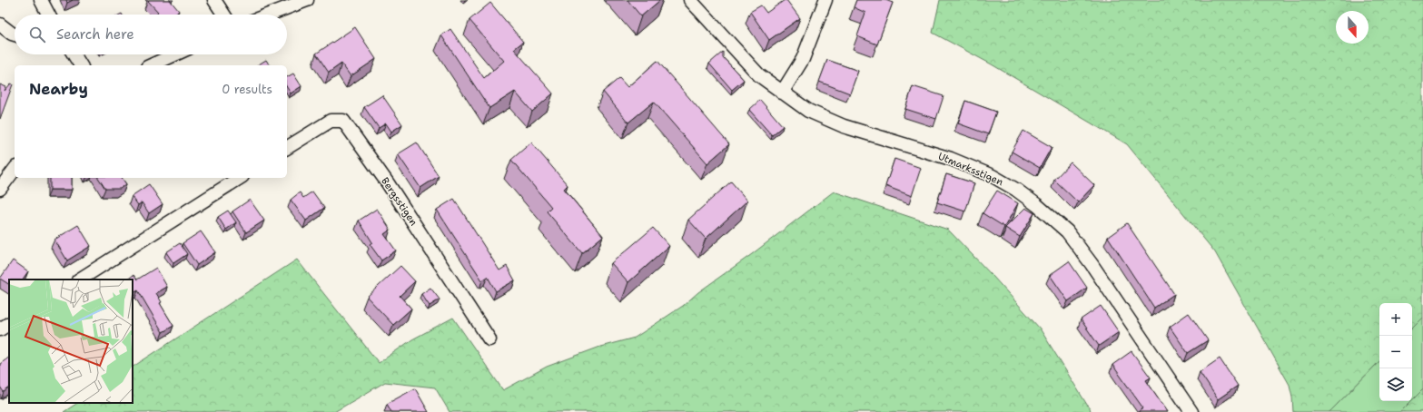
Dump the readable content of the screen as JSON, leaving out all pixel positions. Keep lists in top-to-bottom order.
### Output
{
  "streets": {
    "street": ["Utmarksstigen", "Bergsstigen"]
  },
  "north": "bottom",
  "page": {
    "search": "Search here",
    "heading": ["Nearby", "0 results"],
    "map_buttons": ["+", "−"]
  }
}
